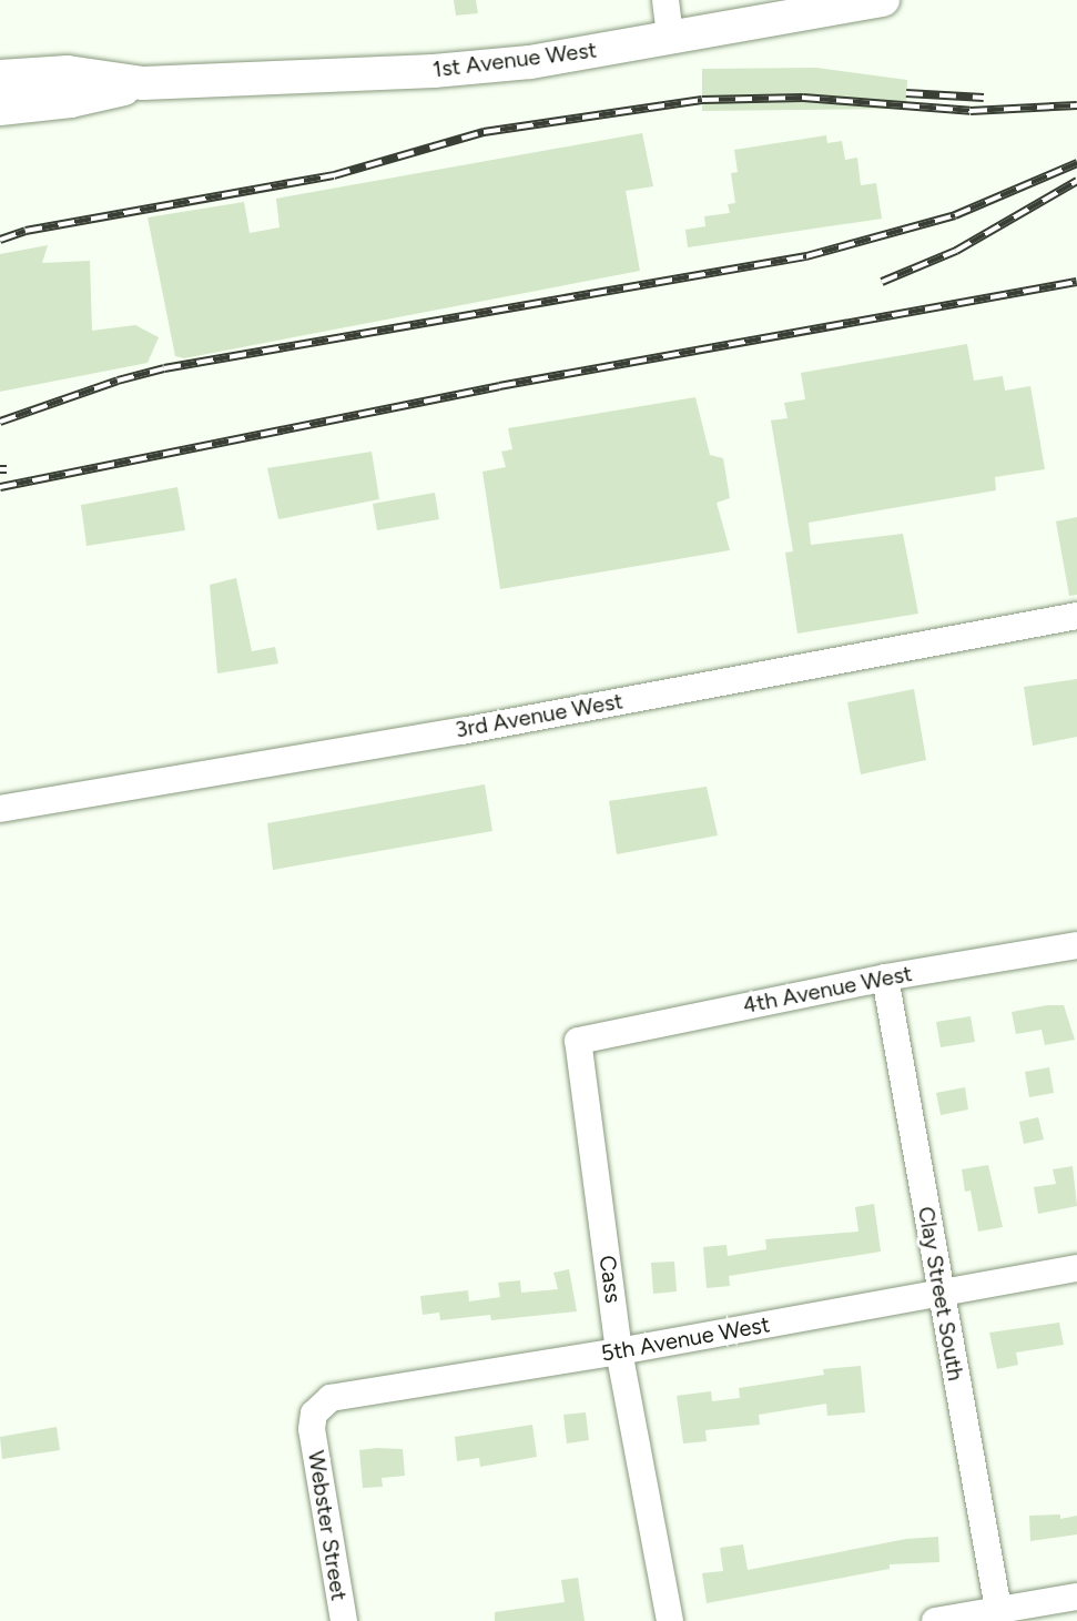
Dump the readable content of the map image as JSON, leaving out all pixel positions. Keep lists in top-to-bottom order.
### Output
{
  "streets": {
    "main road": ["1st Avenue West"],
    "street": [
      "3rd Avenue West",
      "4th Avenue West",
      "Cass",
      "Clay Street South",
      "5th Avenue West",
      "Webster Street"
    ]
  },
  "crossings": [
    ["4th Avenue West", "Cass"],
    ["4th Avenue West", "Clay Street South"],
    ["Cass", "5th Avenue West"],
    ["Clay Street South", "5th Avenue West"],
    ["5th Avenue West", "Webster Street"]
  ]
}
